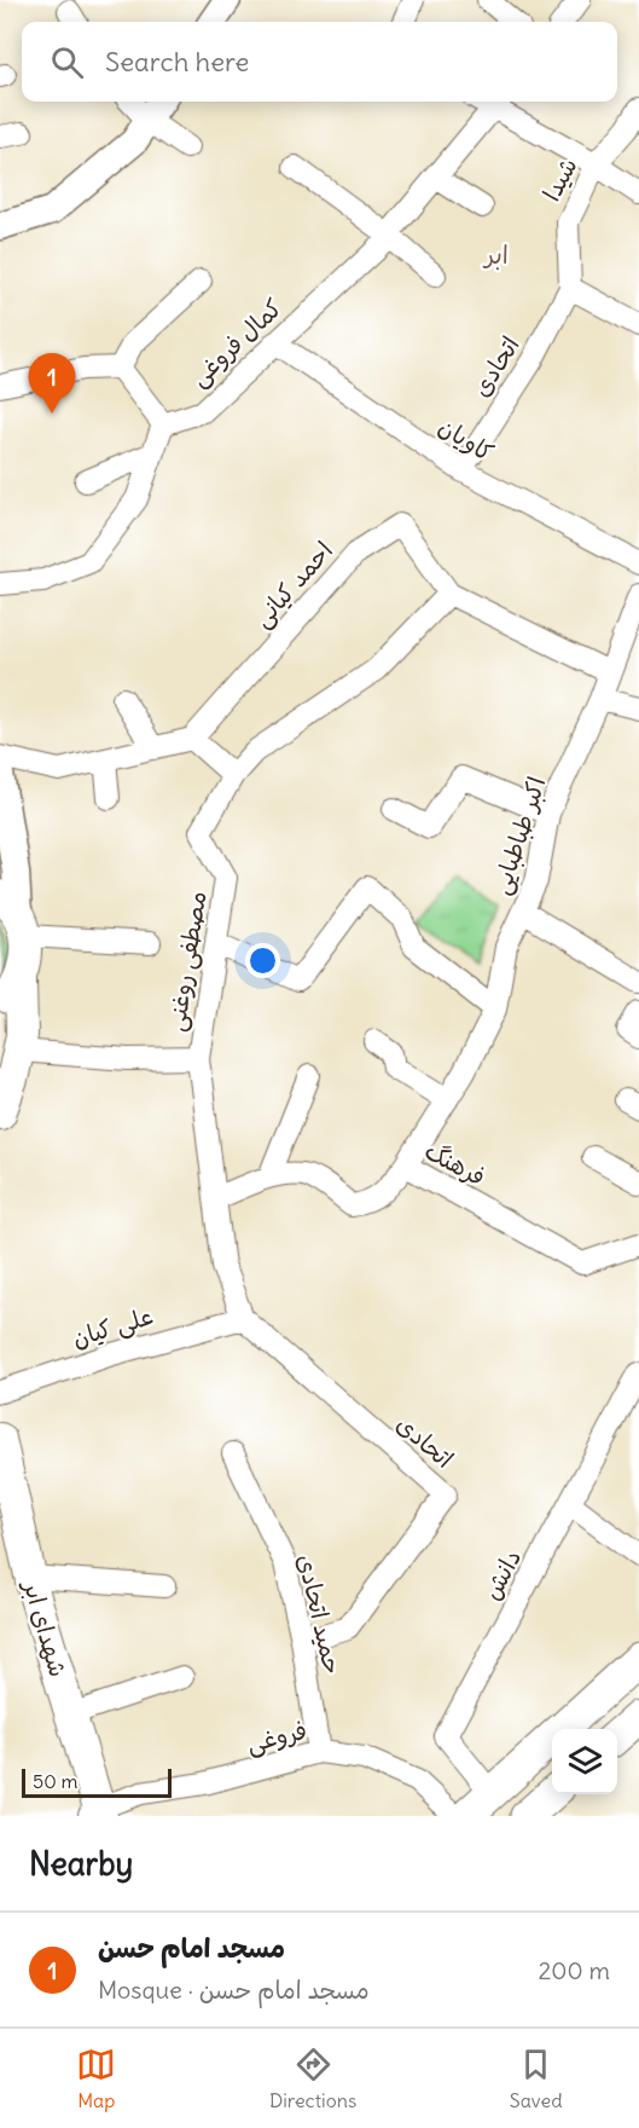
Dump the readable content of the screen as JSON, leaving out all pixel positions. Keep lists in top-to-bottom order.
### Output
{
  "streets": {
    "main road": ["شهدای ابر"],
    "street": [
      "شیدا",
      "کمال فروغی",
      "اتحادی",
      "کاویان",
      "احمد کیانی",
      "اکبر طباطبایی",
      "مصطفی روغنی",
      "فرهنگ",
      "علی کیان",
      "دانش",
      "حمید اتحادی",
      "فروغی"
    ]
  },
  "crossings": [
    ["شیدا", "اتحادی"],
    ["کمال فروغی", "کاویان"],
    ["اتحادی", "کاویان"],
    ["اتحادی", "مصطفی روغنی"],
    ["اتحادی", "علی کیان"],
    ["اتحادی", "حمید اتحادی"],
    ["احمد کیانی", "اکبر طباطبایی"],
    ["احمد کیانی", "مصطفی روغنی"],
    ["اکبر طباطبایی", "فرهنگ"],
    ["مصطفی روغنی", "فرهنگ"],
    ["مصطفی روغنی", "علی کیان"],
    ["حمید اتحادی", "فروغی"],
    ["شهدای ابر", "فروغی"]
  ],
  "districts": ["ابر"],
  "scale_bar": "50 m",
  "page": {
    "search": "Search here",
    "pins": "1",
    "scale": "50 m",
    "heading": "Nearby",
    "list": [
      {
        "mark": "1",
        "name": "مسجد امام حسن",
        "note": "Mosque · مسجد امام حسن",
        "value": "200 m"
      }
    ],
    "nav": ["Map", "Directions", "Saved"]
  }
}
